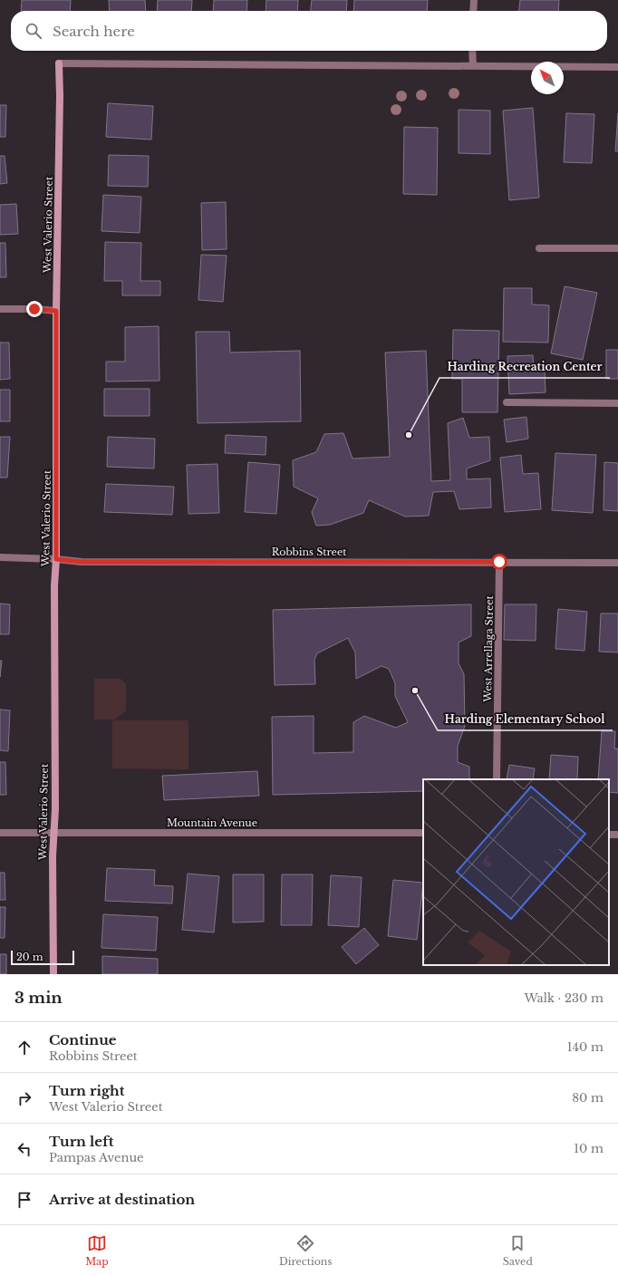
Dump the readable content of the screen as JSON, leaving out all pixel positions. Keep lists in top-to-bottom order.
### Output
{
  "streets": {
    "street": [
      "West Valerio Street",
      "Robbins Street",
      "West Arrellaga Street",
      "Mountain Avenue"
    ]
  },
  "crossings": [
    ["West Valerio Street", "Robbins Street"],
    ["West Valerio Street", "Mountain Avenue"],
    ["Robbins Street", "West Arrellaga Street"]
  ],
  "places": ["Harding Recreation Center", "Harding Elementary School"],
  "scale_bar": "20 m",
  "north": "top left",
  "page": {
    "search": "Search here",
    "scale": "20 m",
    "heading": ["3 min", "Walk · 230 m"],
    "list": [
      ["Continue", "Robbins Street", "140 m"],
      ["Turn right", "West Valerio Street", "80 m"],
      ["Turn left", "Pampas Avenue", "10 m"],
      "Arrive at destination"
    ],
    "nav": ["Map", "Directions", "Saved"]
  }
}
